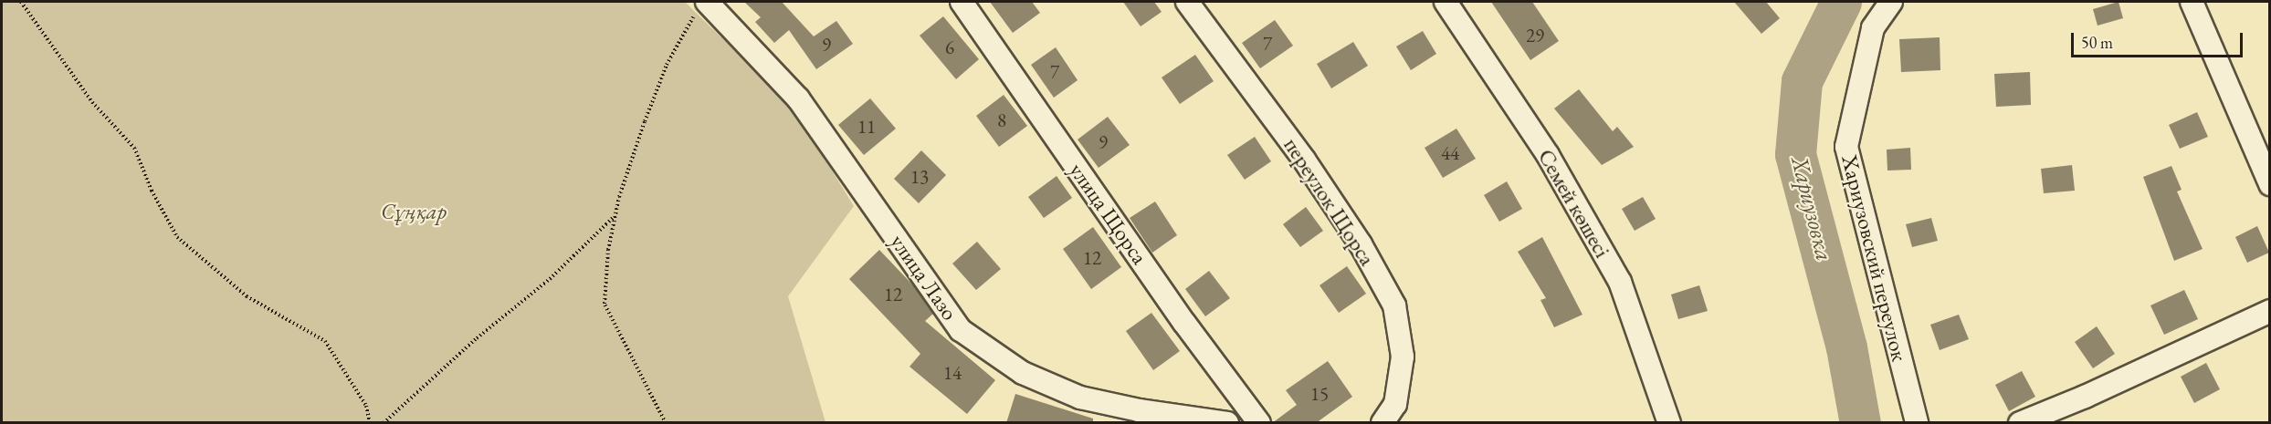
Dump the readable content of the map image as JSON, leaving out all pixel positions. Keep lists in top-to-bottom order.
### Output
{
  "streets": {
    "street": [
      "переулок Щорса",
      "Семей көшесі",
      "улица Щорса",
      "Хариузовский переулок",
      "улица Лазо"
    ]
  },
  "water": ["Хариузовка"],
  "parks": ["Сұңқар"],
  "house_numbers": [
    "29",
    "7",
    "9",
    "6",
    "7",
    "8",
    "11",
    "9",
    "44",
    "13",
    "12",
    "12",
    "14",
    "15"
  ],
  "scale_bar": "50 m"
}
